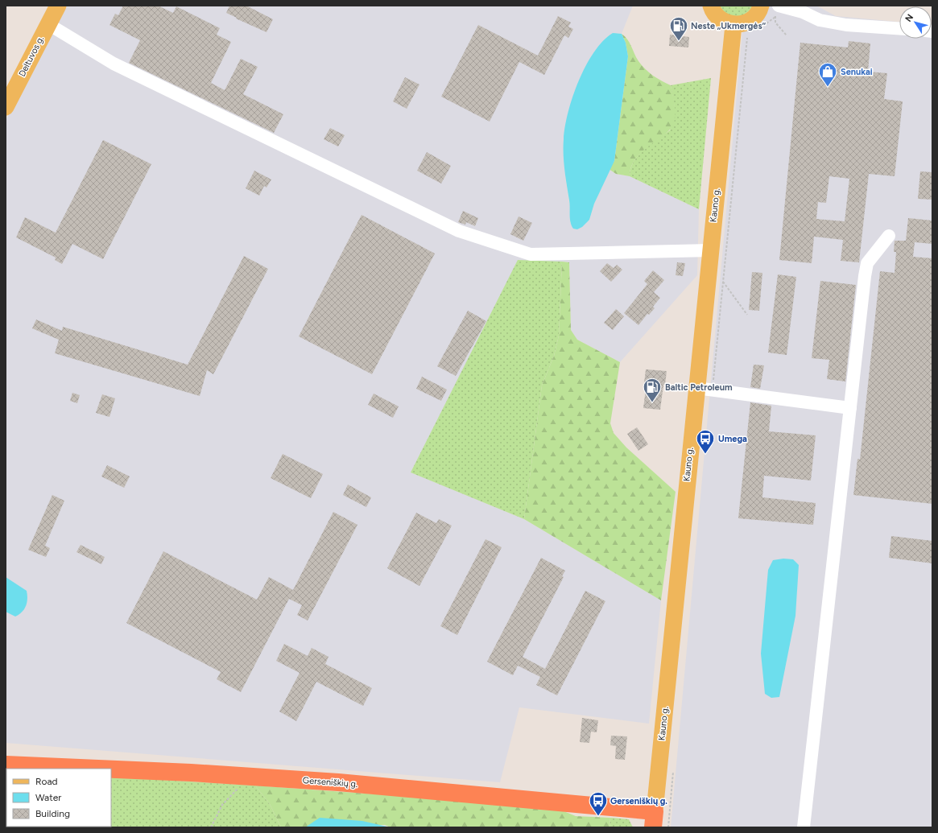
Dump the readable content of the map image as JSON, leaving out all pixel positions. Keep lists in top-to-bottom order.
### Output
{
  "streets": {
    "highway": ["Gerseniškių g."],
    "main road": ["Deltuvos g.", "Kauno g."]
  },
  "crossings": [
    ["Kauno g.", "Gerseniškių g."]
  ],
  "places": {
    "fuel station": ["Neste „Ukmergės“", "Baltic Petroleum"],
    "shop": ["Senukai"],
    "bus stop": ["Umega", "Gerseniškių g."]
  },
  "legend": ["Road", "Water", "Building"],
  "north": "top left"
}
